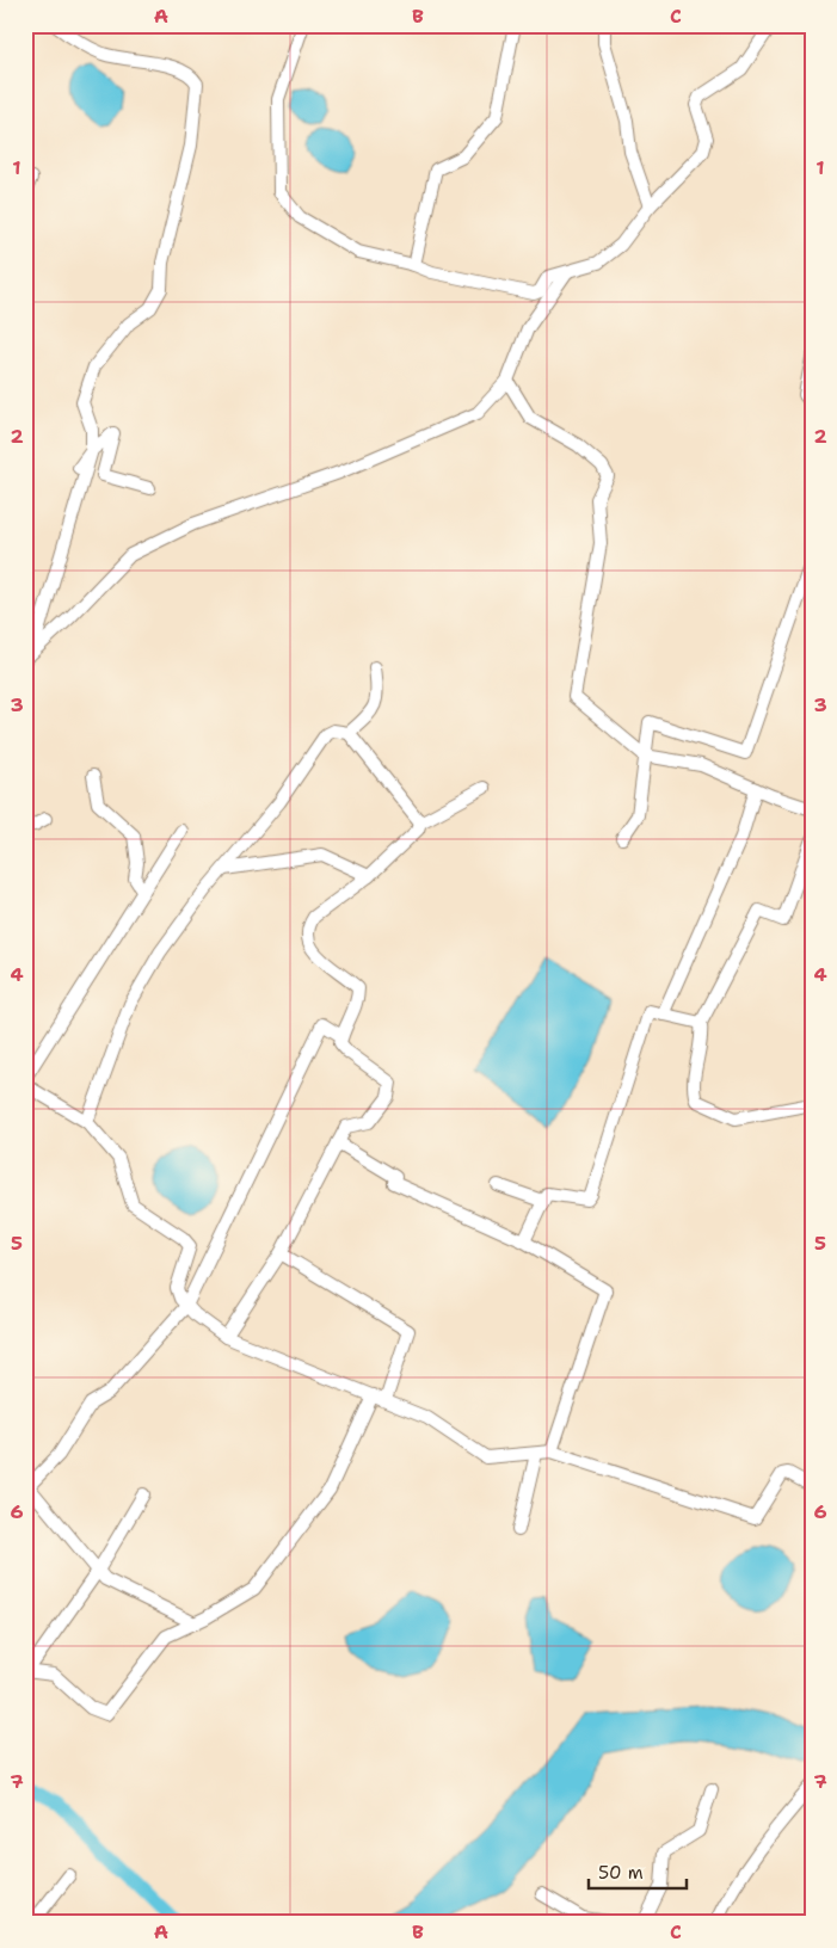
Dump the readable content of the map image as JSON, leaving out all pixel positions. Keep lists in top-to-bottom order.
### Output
{
  "scale_bar": "50 m",
  "grid": {
    "columns": ["A", "B", "C"],
    "rows": [
      "1",
      "2",
      "3",
      "4",
      "5",
      "6",
      "7"
    ]
  }
}
